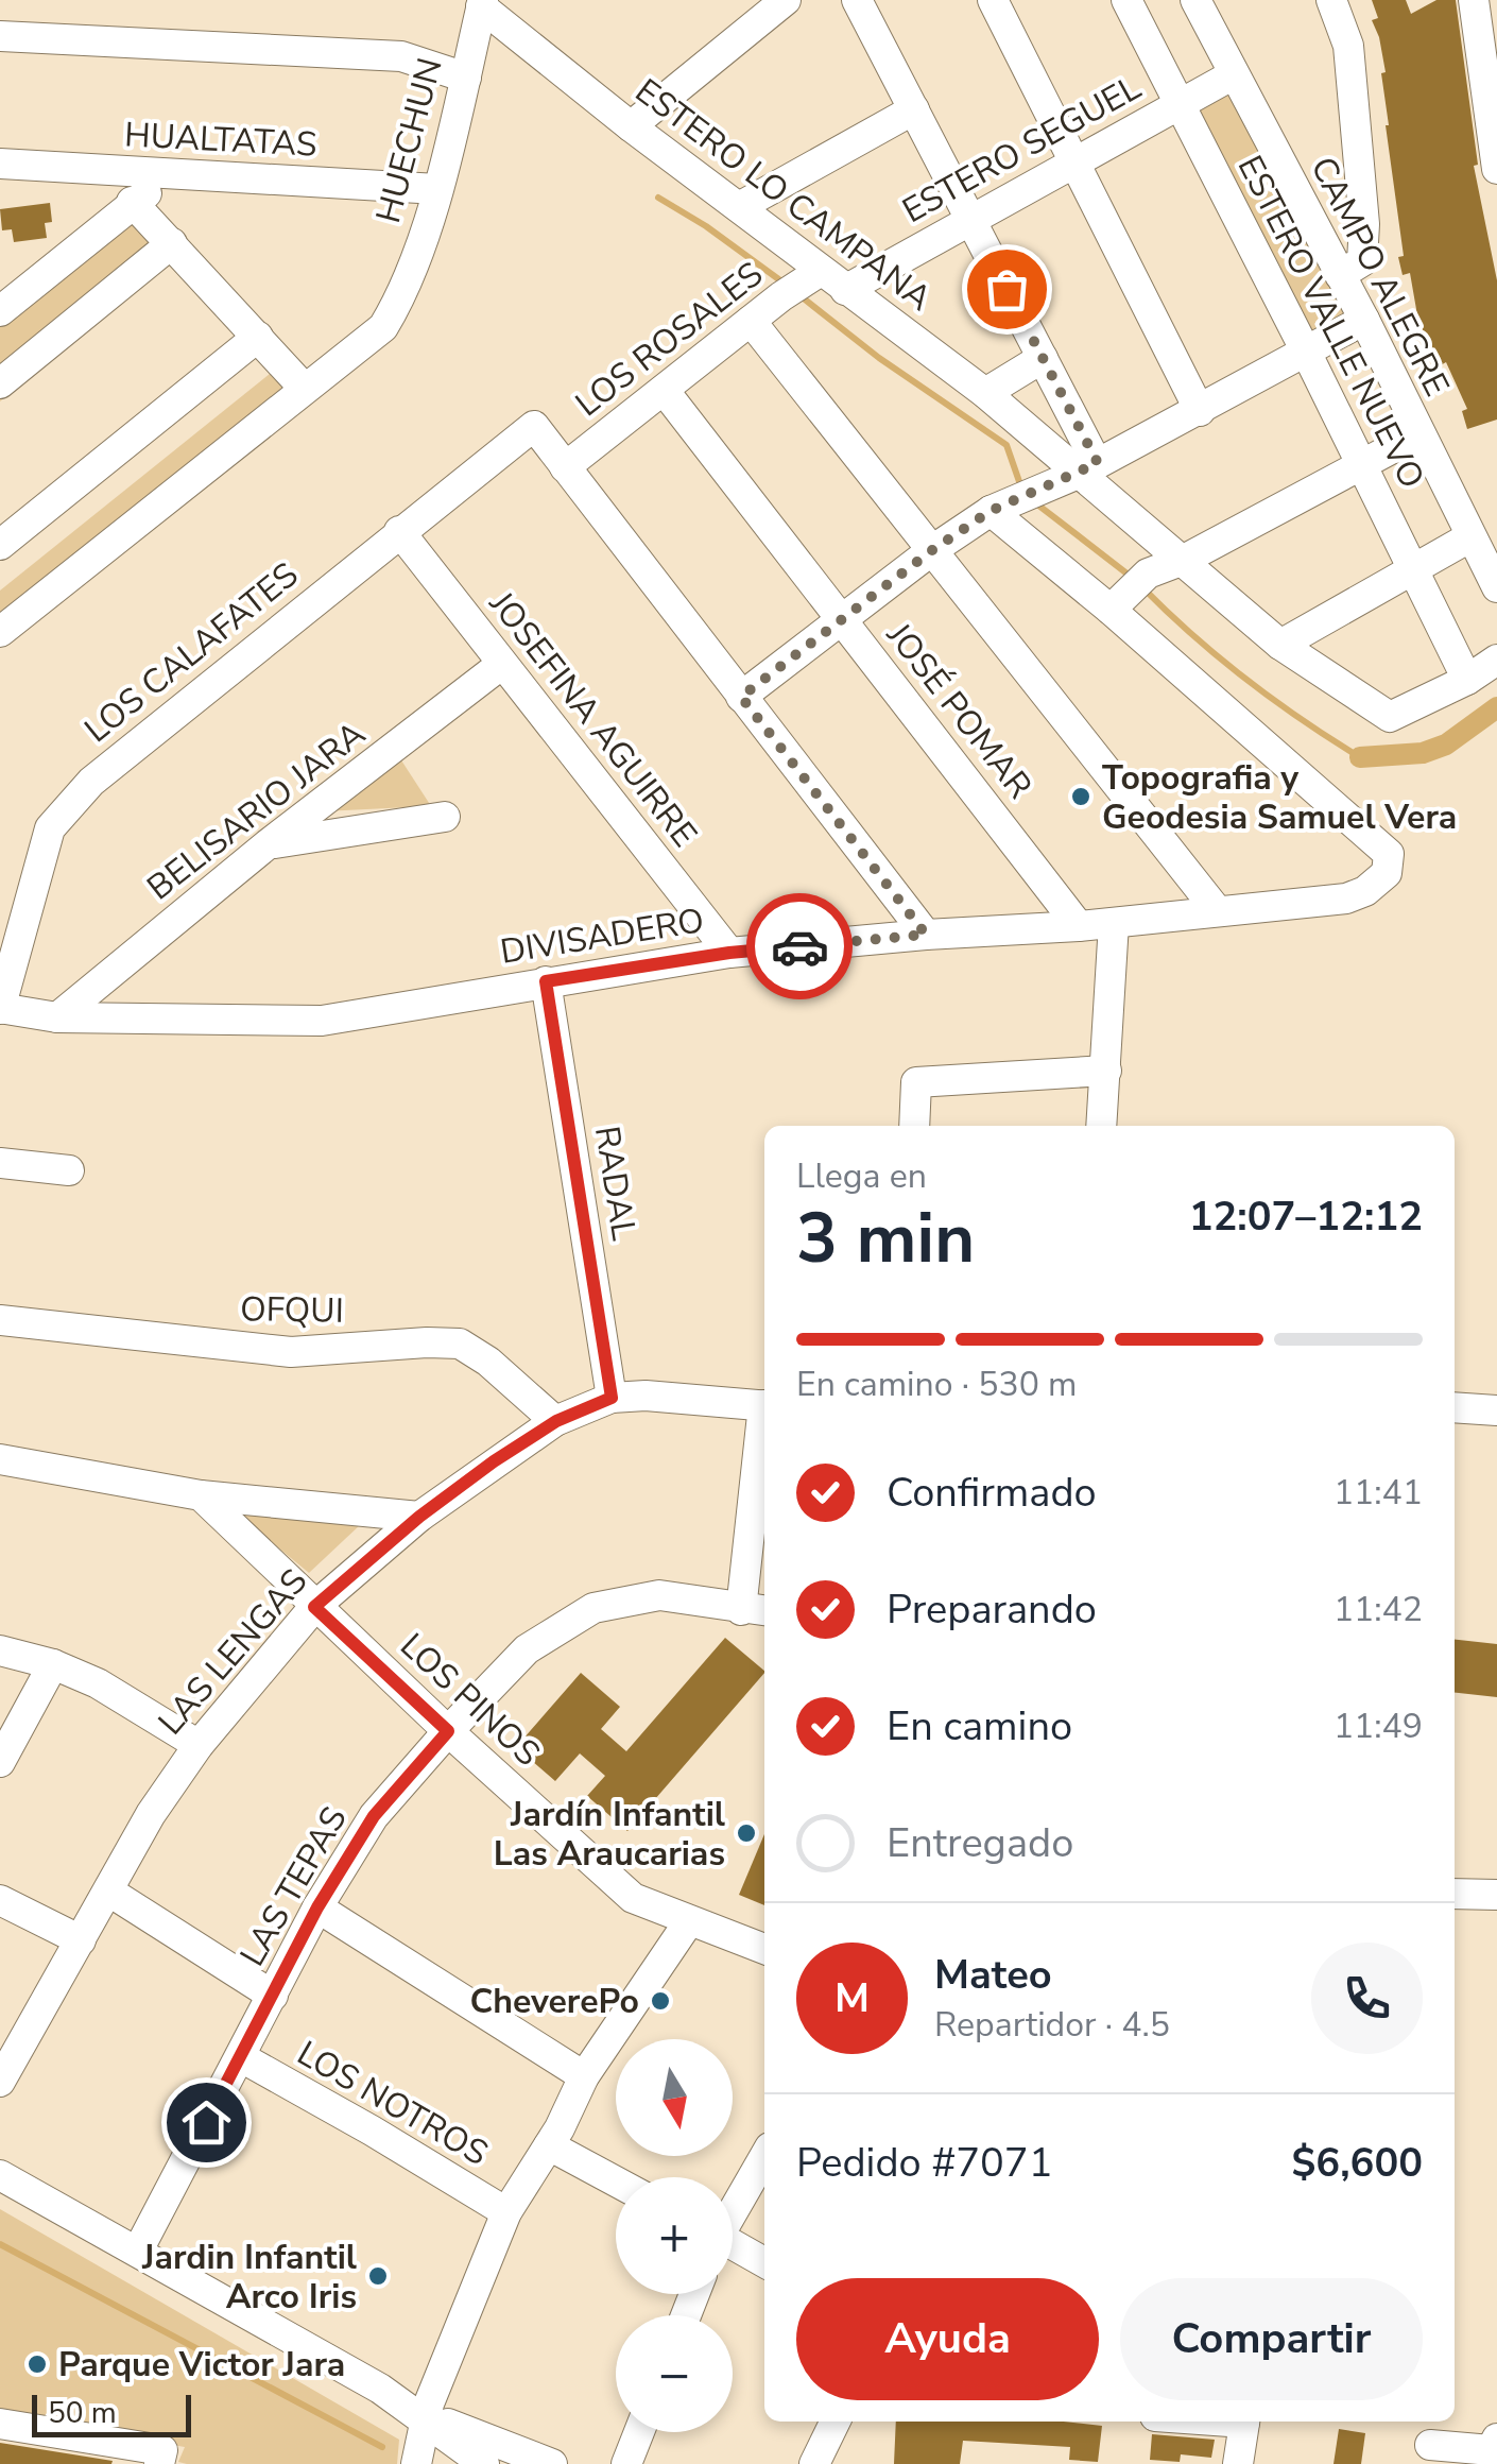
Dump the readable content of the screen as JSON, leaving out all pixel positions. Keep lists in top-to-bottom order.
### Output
{
  "streets": {
    "street": [
      "HUALTATAS",
      "HUECHUN",
      "ESTERO SEGUEL",
      "ESTERO LO CAMPANA",
      "CAMPO ALEGRE",
      "ESTERO VALLE NUEVO",
      "LOS ROSALES",
      "LOS CALAFATES",
      "JOSÉ POMAR",
      "JOSEFINA AGUIRRE",
      "BELISARIO JARA",
      "DIVISADERO",
      "RADAL",
      "OFQUI",
      "LAS LENGAS",
      "LOS PINOS",
      "LAS TEPAS",
      "LOS NOTROS"
    ]
  },
  "crossings": [
    ["HUALTATAS", "HUECHUN"],
    ["HUECHUN", "ESTERO LO CAMPANA"],
    ["ESTERO SEGUEL", "ESTERO LO CAMPANA"],
    ["ESTERO SEGUEL", "CAMPO ALEGRE"],
    ["ESTERO SEGUEL", "ESTERO VALLE NUEVO"],
    ["ESTERO SEGUEL", "LOS ROSALES"],
    ["ESTERO LO CAMPANA", "ESTERO VALLE NUEVO"],
    ["ESTERO LO CAMPANA", "LOS ROSALES"],
    ["LOS ROSALES", "LOS CALAFATES"],
    ["LOS ROSALES", "JOSÉ POMAR"],
    ["LOS CALAFATES", "JOSEFINA AGUIRRE"],
    ["LOS CALAFATES", "DIVISADERO"],
    ["JOSÉ POMAR", "DIVISADERO"],
    ["JOSEFINA AGUIRRE", "BELISARIO JARA"],
    ["JOSEFINA AGUIRRE", "DIVISADERO"],
    ["BELISARIO JARA", "DIVISADERO"],
    ["DIVISADERO", "RADAL"],
    ["RADAL", "LAS LENGAS"],
    ["OFQUI", "LAS LENGAS"],
    ["LAS LENGAS", "LOS PINOS"],
    ["LOS PINOS", "LAS TEPAS"],
    ["LAS TEPAS", "LOS NOTROS"]
  ],
  "places": [
    "Topografia y Geodesia Samuel Vera",
    "Jardín Infantil Las Araucarias",
    "CheverePo",
    "Jardin Infantil Arco Iris",
    "Parque Victor Jara"
  ],
  "scale_bar": "50 m",
  "north": "bottom",
  "page": {
    "heading": ["3 min", "Llega en", "12:07–12:12"],
    "panel": [
      "Mateo",
      "Repartidor · 4.5",
      "Pedido #7071",
      "$6,600"
    ],
    "bar": "En camino · 530 m",
    "list": [
      ["Confirmado", "11:41"],
      ["Preparando", "11:42"],
      ["En camino", "11:49"],
      "Entregado"
    ],
    "round": "M",
    "map_buttons": ["+", "−"],
    "buttons": ["Ayuda", "Compartir"],
    "scale": "50 m"
  }
}
